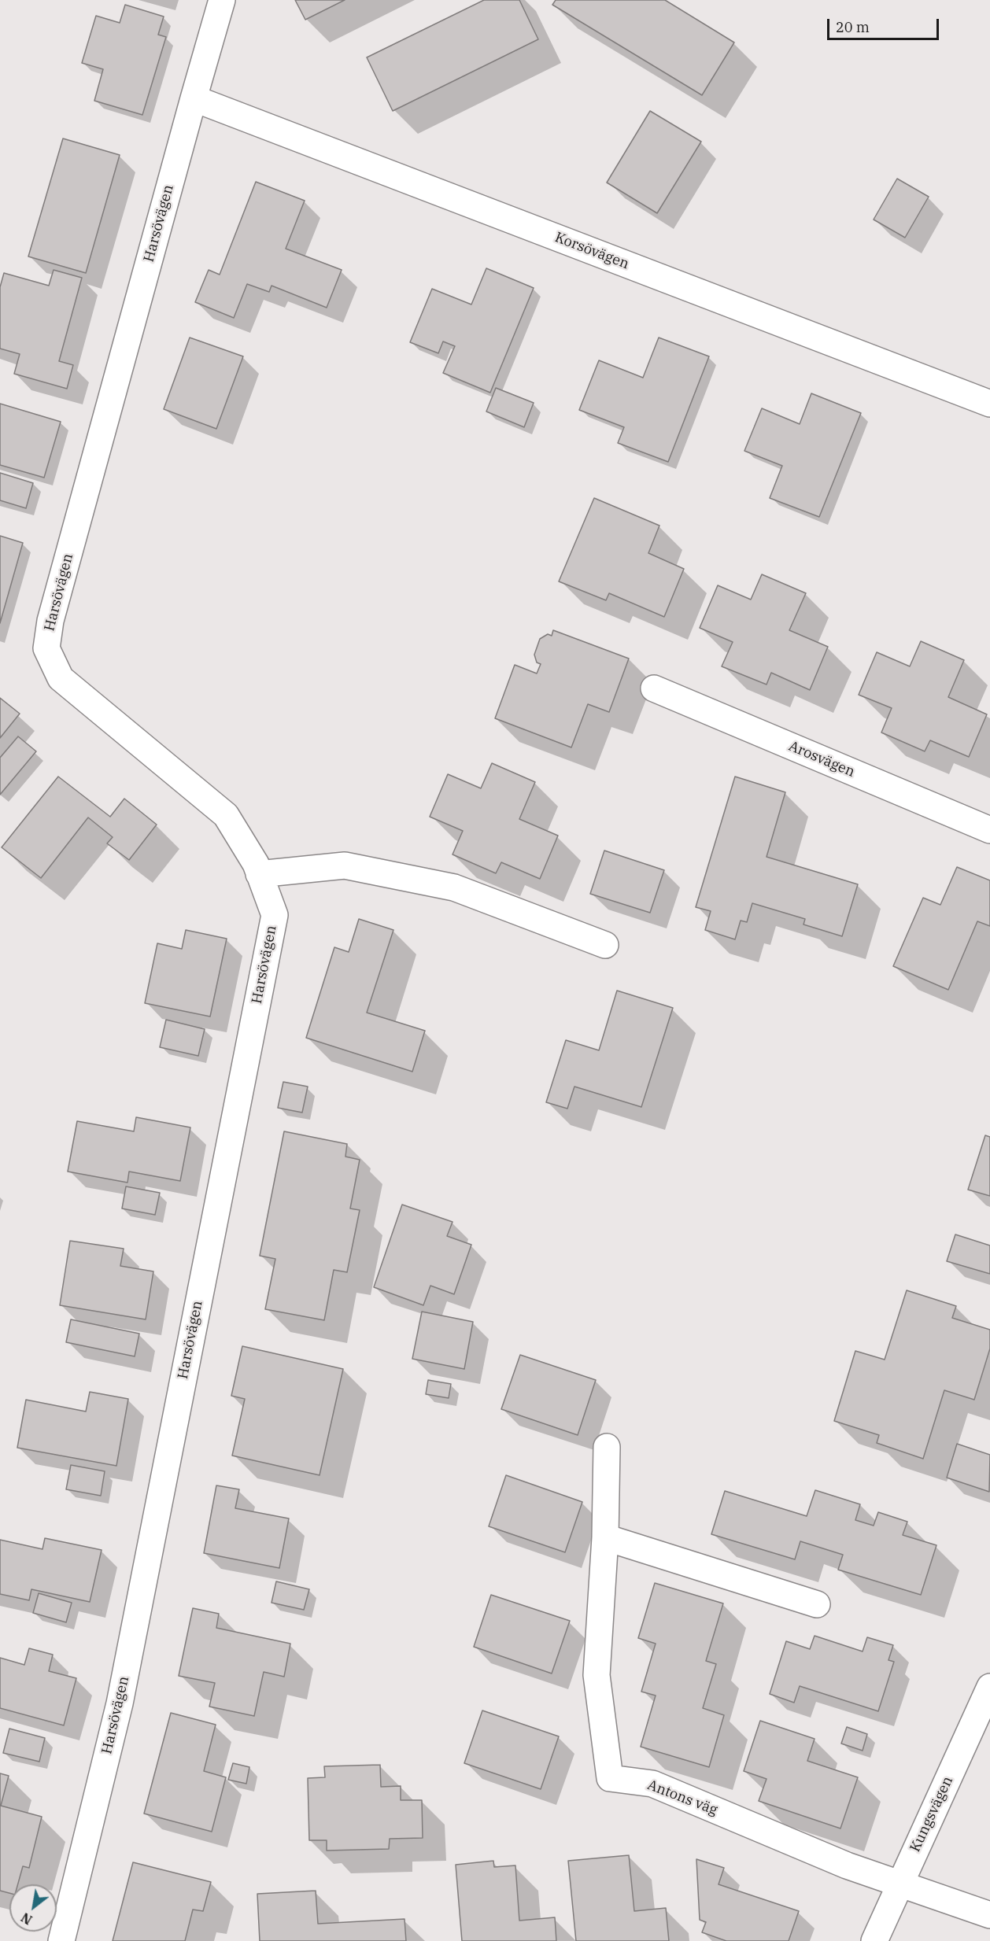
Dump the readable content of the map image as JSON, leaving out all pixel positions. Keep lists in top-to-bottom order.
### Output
{
  "streets": {
    "street": [
      "Harsövägen",
      "Korsövägen",
      "Arosvägen",
      "Antons väg",
      "Kungsvägen"
    ]
  },
  "crossings": [
    ["Harsövägen", "Korsövägen"],
    ["Antons väg", "Kungsvägen"]
  ],
  "scale_bar": "20 m",
  "north": "bottom left"
}
